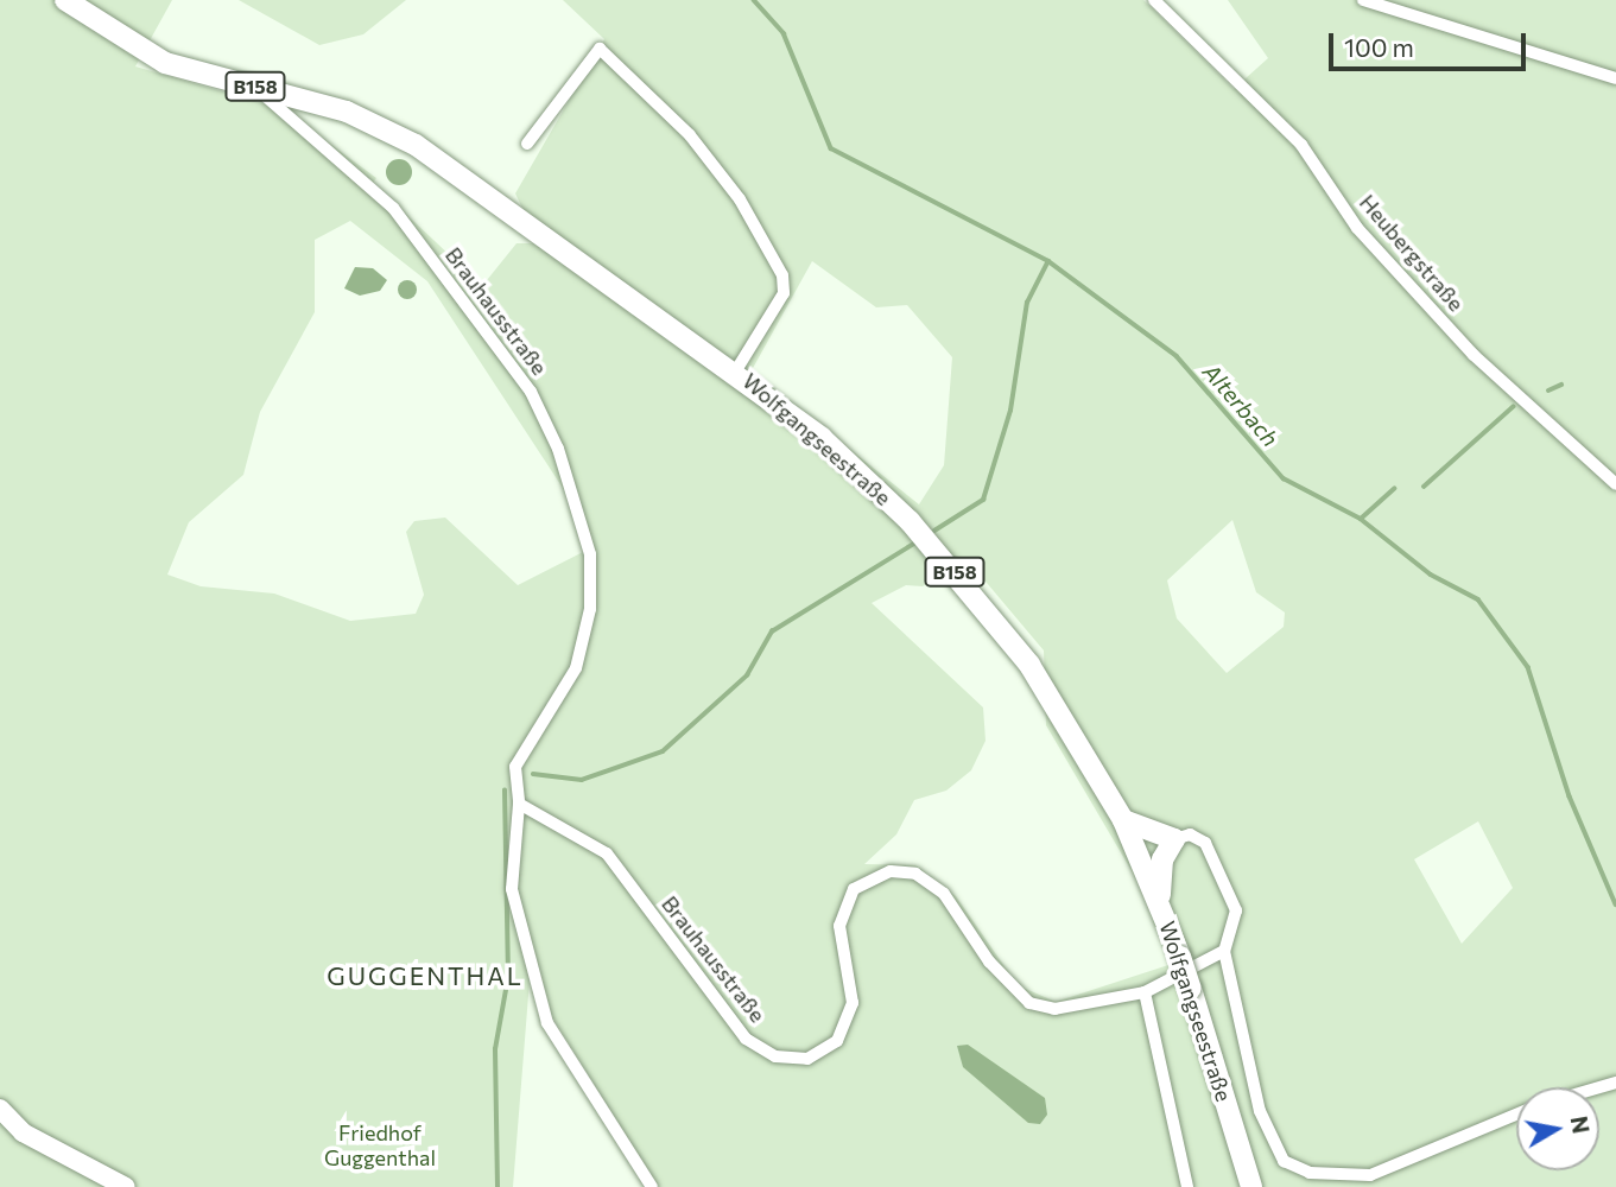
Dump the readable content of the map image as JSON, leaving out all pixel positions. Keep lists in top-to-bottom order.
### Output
{
  "streets": {
    "main road": ["B158", "Wolfgangseestraße"],
    "street": ["Heubergstraße", "Brauhausstraße"]
  },
  "crossings": [
    ["Brauhausstraße", "Wolfgangseestraße"]
  ],
  "districts": ["GUGGENTHAL"],
  "water": ["Alterbach"],
  "parks": ["Friedhof Guggenthal"],
  "scale_bar": "100 m",
  "north": "right"
}
